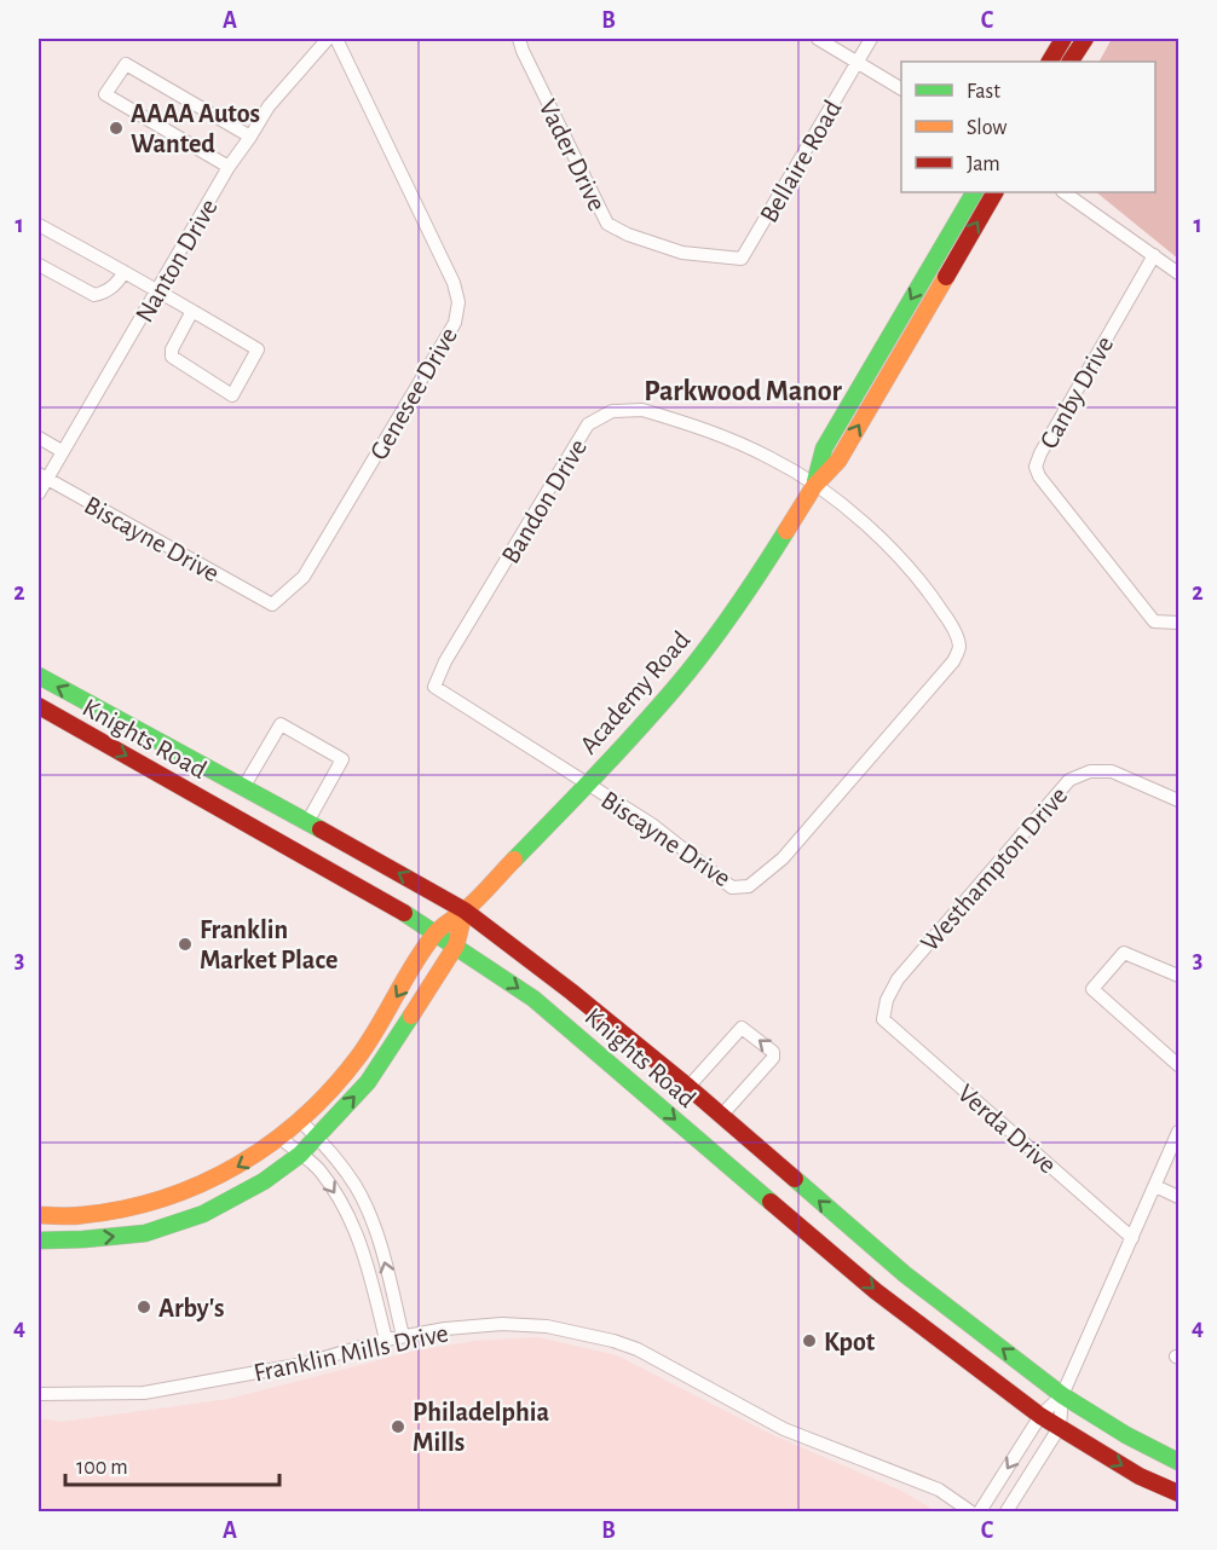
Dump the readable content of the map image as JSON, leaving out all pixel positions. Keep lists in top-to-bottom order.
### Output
{
  "streets": {
    "main road": ["Academy Road", "Knights Road"],
    "street": [
      "Vader Drive",
      "Bellaire Road",
      "Nanton Drive",
      "Canby Drive",
      "Genesee Drive",
      "Bandon Drive",
      "Biscayne Drive",
      "Westhampton Drive",
      "Verda Drive",
      "Franklin Mills Drive"
    ]
  },
  "crossings": [
    ["Vader Drive", "Bellaire Road"],
    ["Nanton Drive", "Biscayne Drive"],
    ["Genesee Drive", "Biscayne Drive"],
    ["Bandon Drive", "Biscayne Drive"],
    ["Bandon Drive", "Academy Road"],
    ["Biscayne Drive", "Academy Road"],
    ["Academy Road", "Knights Road"],
    ["Westhampton Drive", "Verda Drive"]
  ],
  "districts": ["Parkwood Manor"],
  "places": [
    "AAAA Autos Wanted",
    "Franklin Market Place",
    "Arby's",
    "Kpot",
    "Philadelphia Mills"
  ],
  "legend": ["Fast", "Slow", "Jam"],
  "scale_bar": "100 m",
  "grid": {
    "columns": ["A", "B", "C"],
    "rows": [
      "1",
      "2",
      "3",
      "4"
    ]
  }
}
